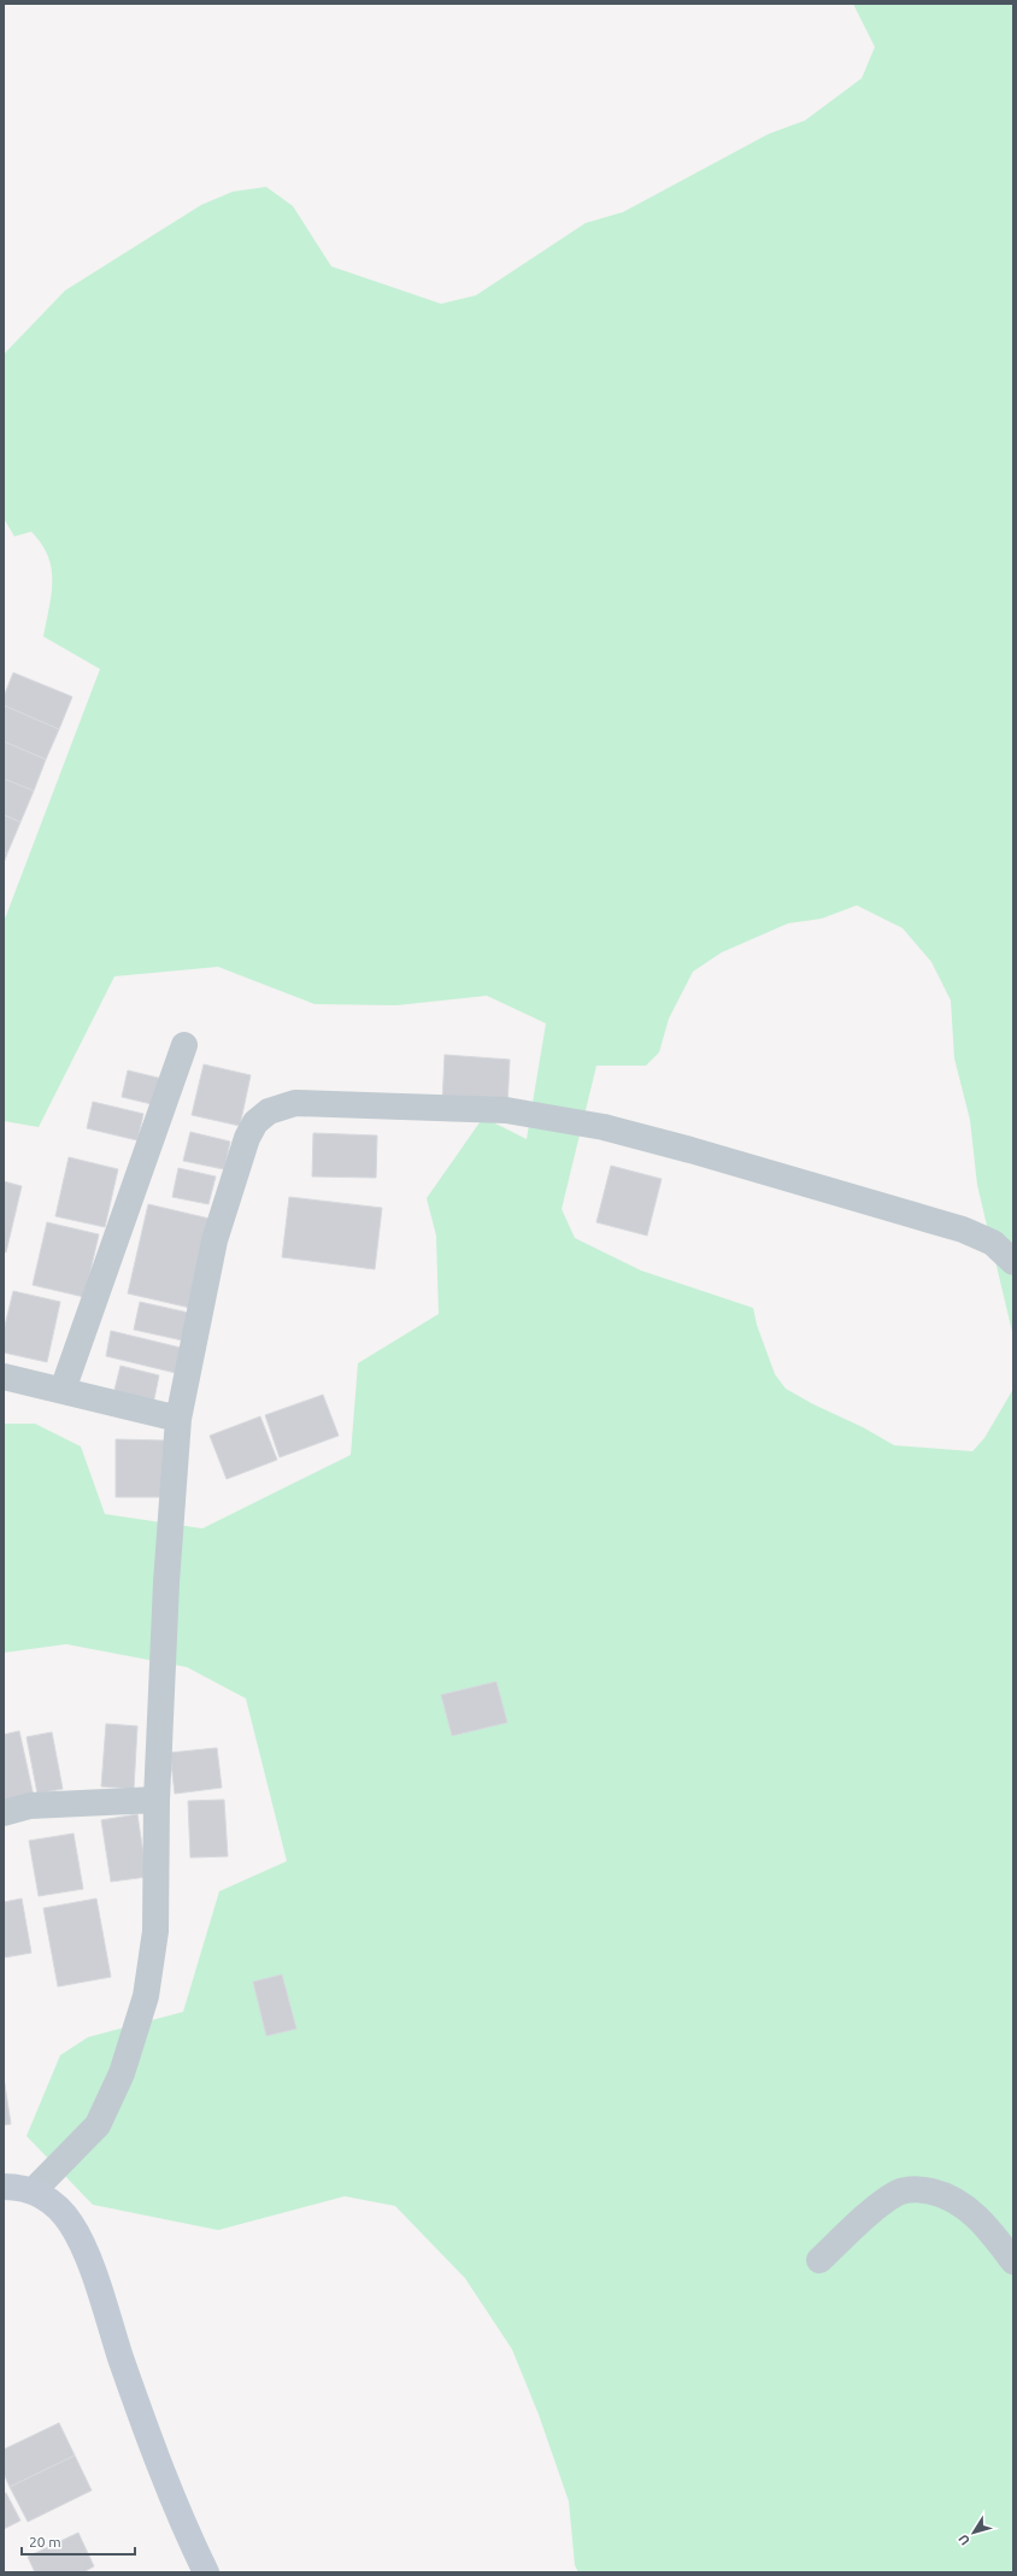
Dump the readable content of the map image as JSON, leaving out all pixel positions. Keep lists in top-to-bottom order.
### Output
{
  "scale_bar": "20 m",
  "north": "bottom left"
}
